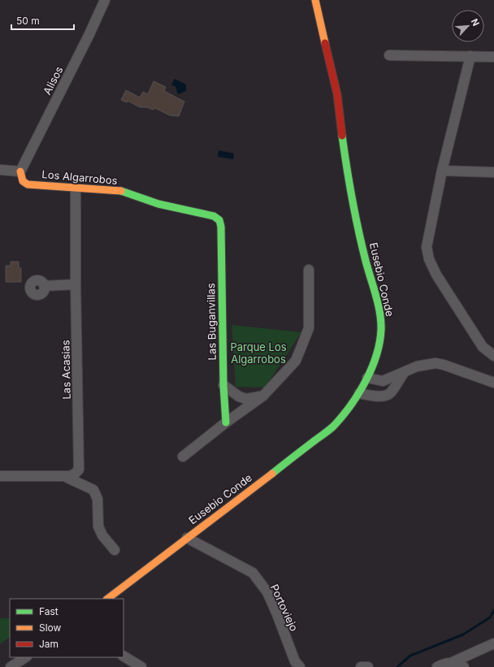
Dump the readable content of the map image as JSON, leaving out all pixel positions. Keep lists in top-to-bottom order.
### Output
{
  "streets": {
    "street": [
      "Alisos",
      "Los Algarrobos",
      "Eusebio Conde",
      "Las Buganvillas",
      "Las Acasias",
      "Portoviejo"
    ]
  },
  "crossings": [
    ["Alisos", "Los Algarrobos"],
    ["Los Algarrobos", "Las Buganvillas"],
    ["Los Algarrobos", "Las Acasias"],
    ["Eusebio Conde", "Portoviejo"]
  ],
  "parks": ["Parque Los Algarrobos"],
  "legend": ["Fast", "Slow", "Jam"],
  "scale_bar": "50 m",
  "north": "top right"
}
